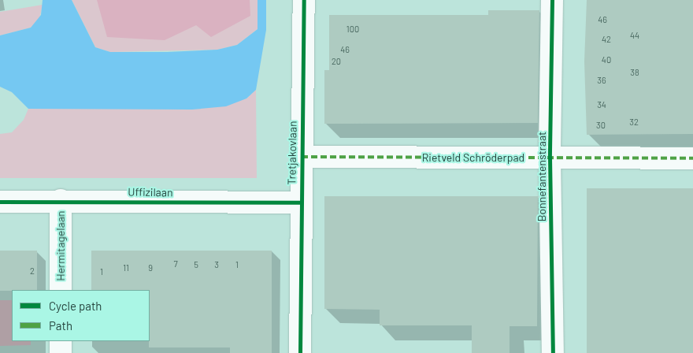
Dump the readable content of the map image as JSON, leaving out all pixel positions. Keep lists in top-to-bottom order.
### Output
{
  "streets": {
    "street": [
      "Tretjakovlaan",
      "Rietveld Schröderpad",
      "Bonnefantenstraat",
      "Uffizilaan",
      "Hermitagelaan"
    ]
  },
  "crossings": [
    ["Tretjakovlaan", "Rietveld Schröderpad"],
    ["Tretjakovlaan", "Uffizilaan"],
    ["Rietveld Schröderpad", "Bonnefantenstraat"],
    ["Uffizilaan", "Hermitagelaan"]
  ],
  "house_numbers": [
    "46",
    "100",
    "44",
    "42",
    "46",
    "40",
    "20",
    "38",
    "36",
    "34",
    "32",
    "30",
    "7",
    "5",
    "3",
    "1",
    "11",
    "9",
    "2",
    "1"
  ],
  "legend": ["Cycle path", "Path"]
}
